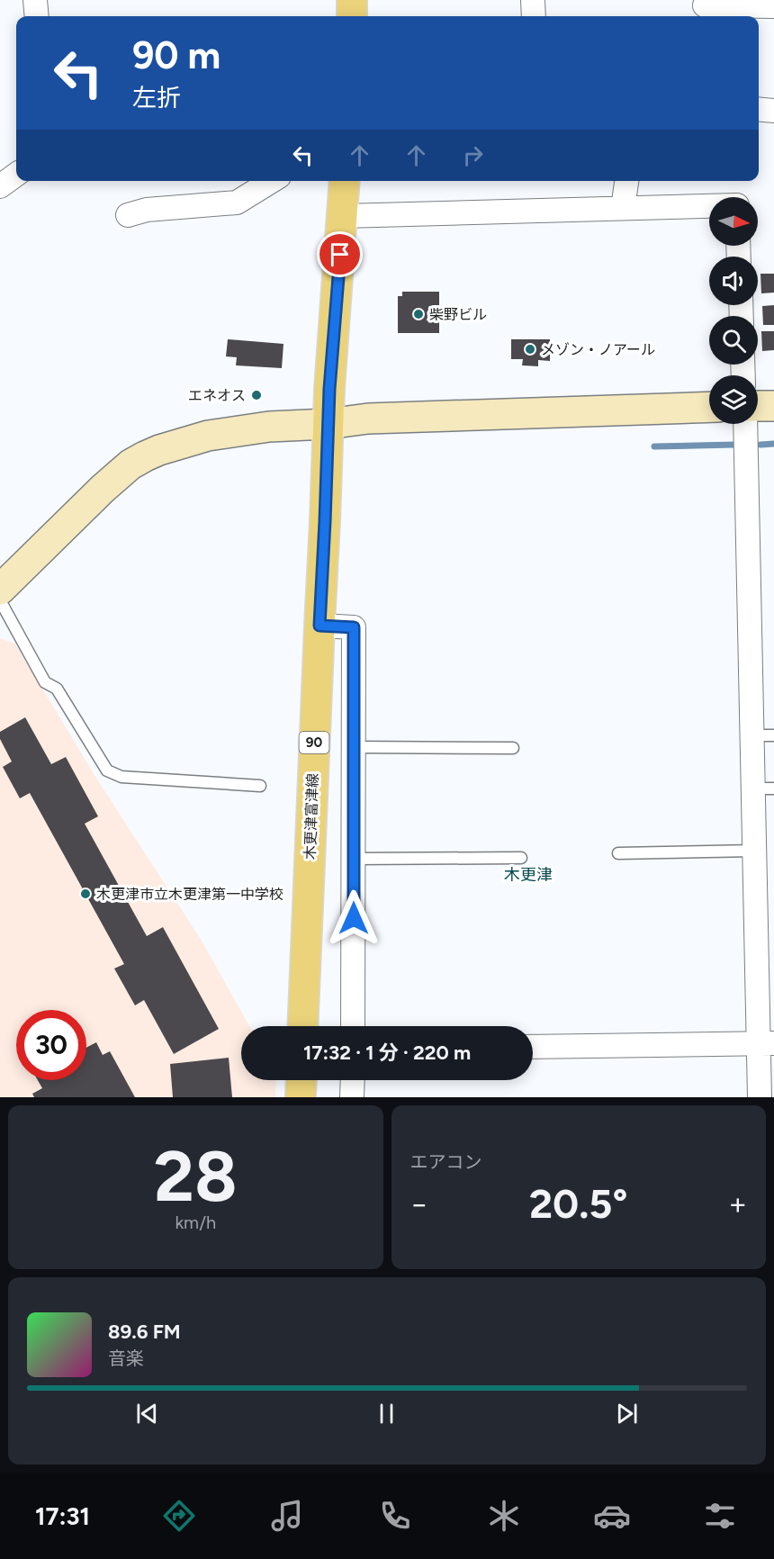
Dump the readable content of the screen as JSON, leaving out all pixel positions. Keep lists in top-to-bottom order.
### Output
{
  "streets": {
    "main road": ["90", "木更津富津線"]
  },
  "districts": ["木更津"],
  "places": [
    "柴野ビル",
    "メゾン・ノアール",
    "エネオス",
    "木更津市立木更津第一中学校"
  ],
  "north": "right",
  "page": {
    "turn": ["90 m", "左折"],
    "limit": "30",
    "trip": "17:32 · 1 分 · 220 m",
    "tile": [
      ["28", "km/h"],
      "エアコン"
    ],
    "heat": ["−", "20.5°", "+"],
    "song": ["89.6 FM", "音楽"],
    "tabs": "17:31"
  }
}
